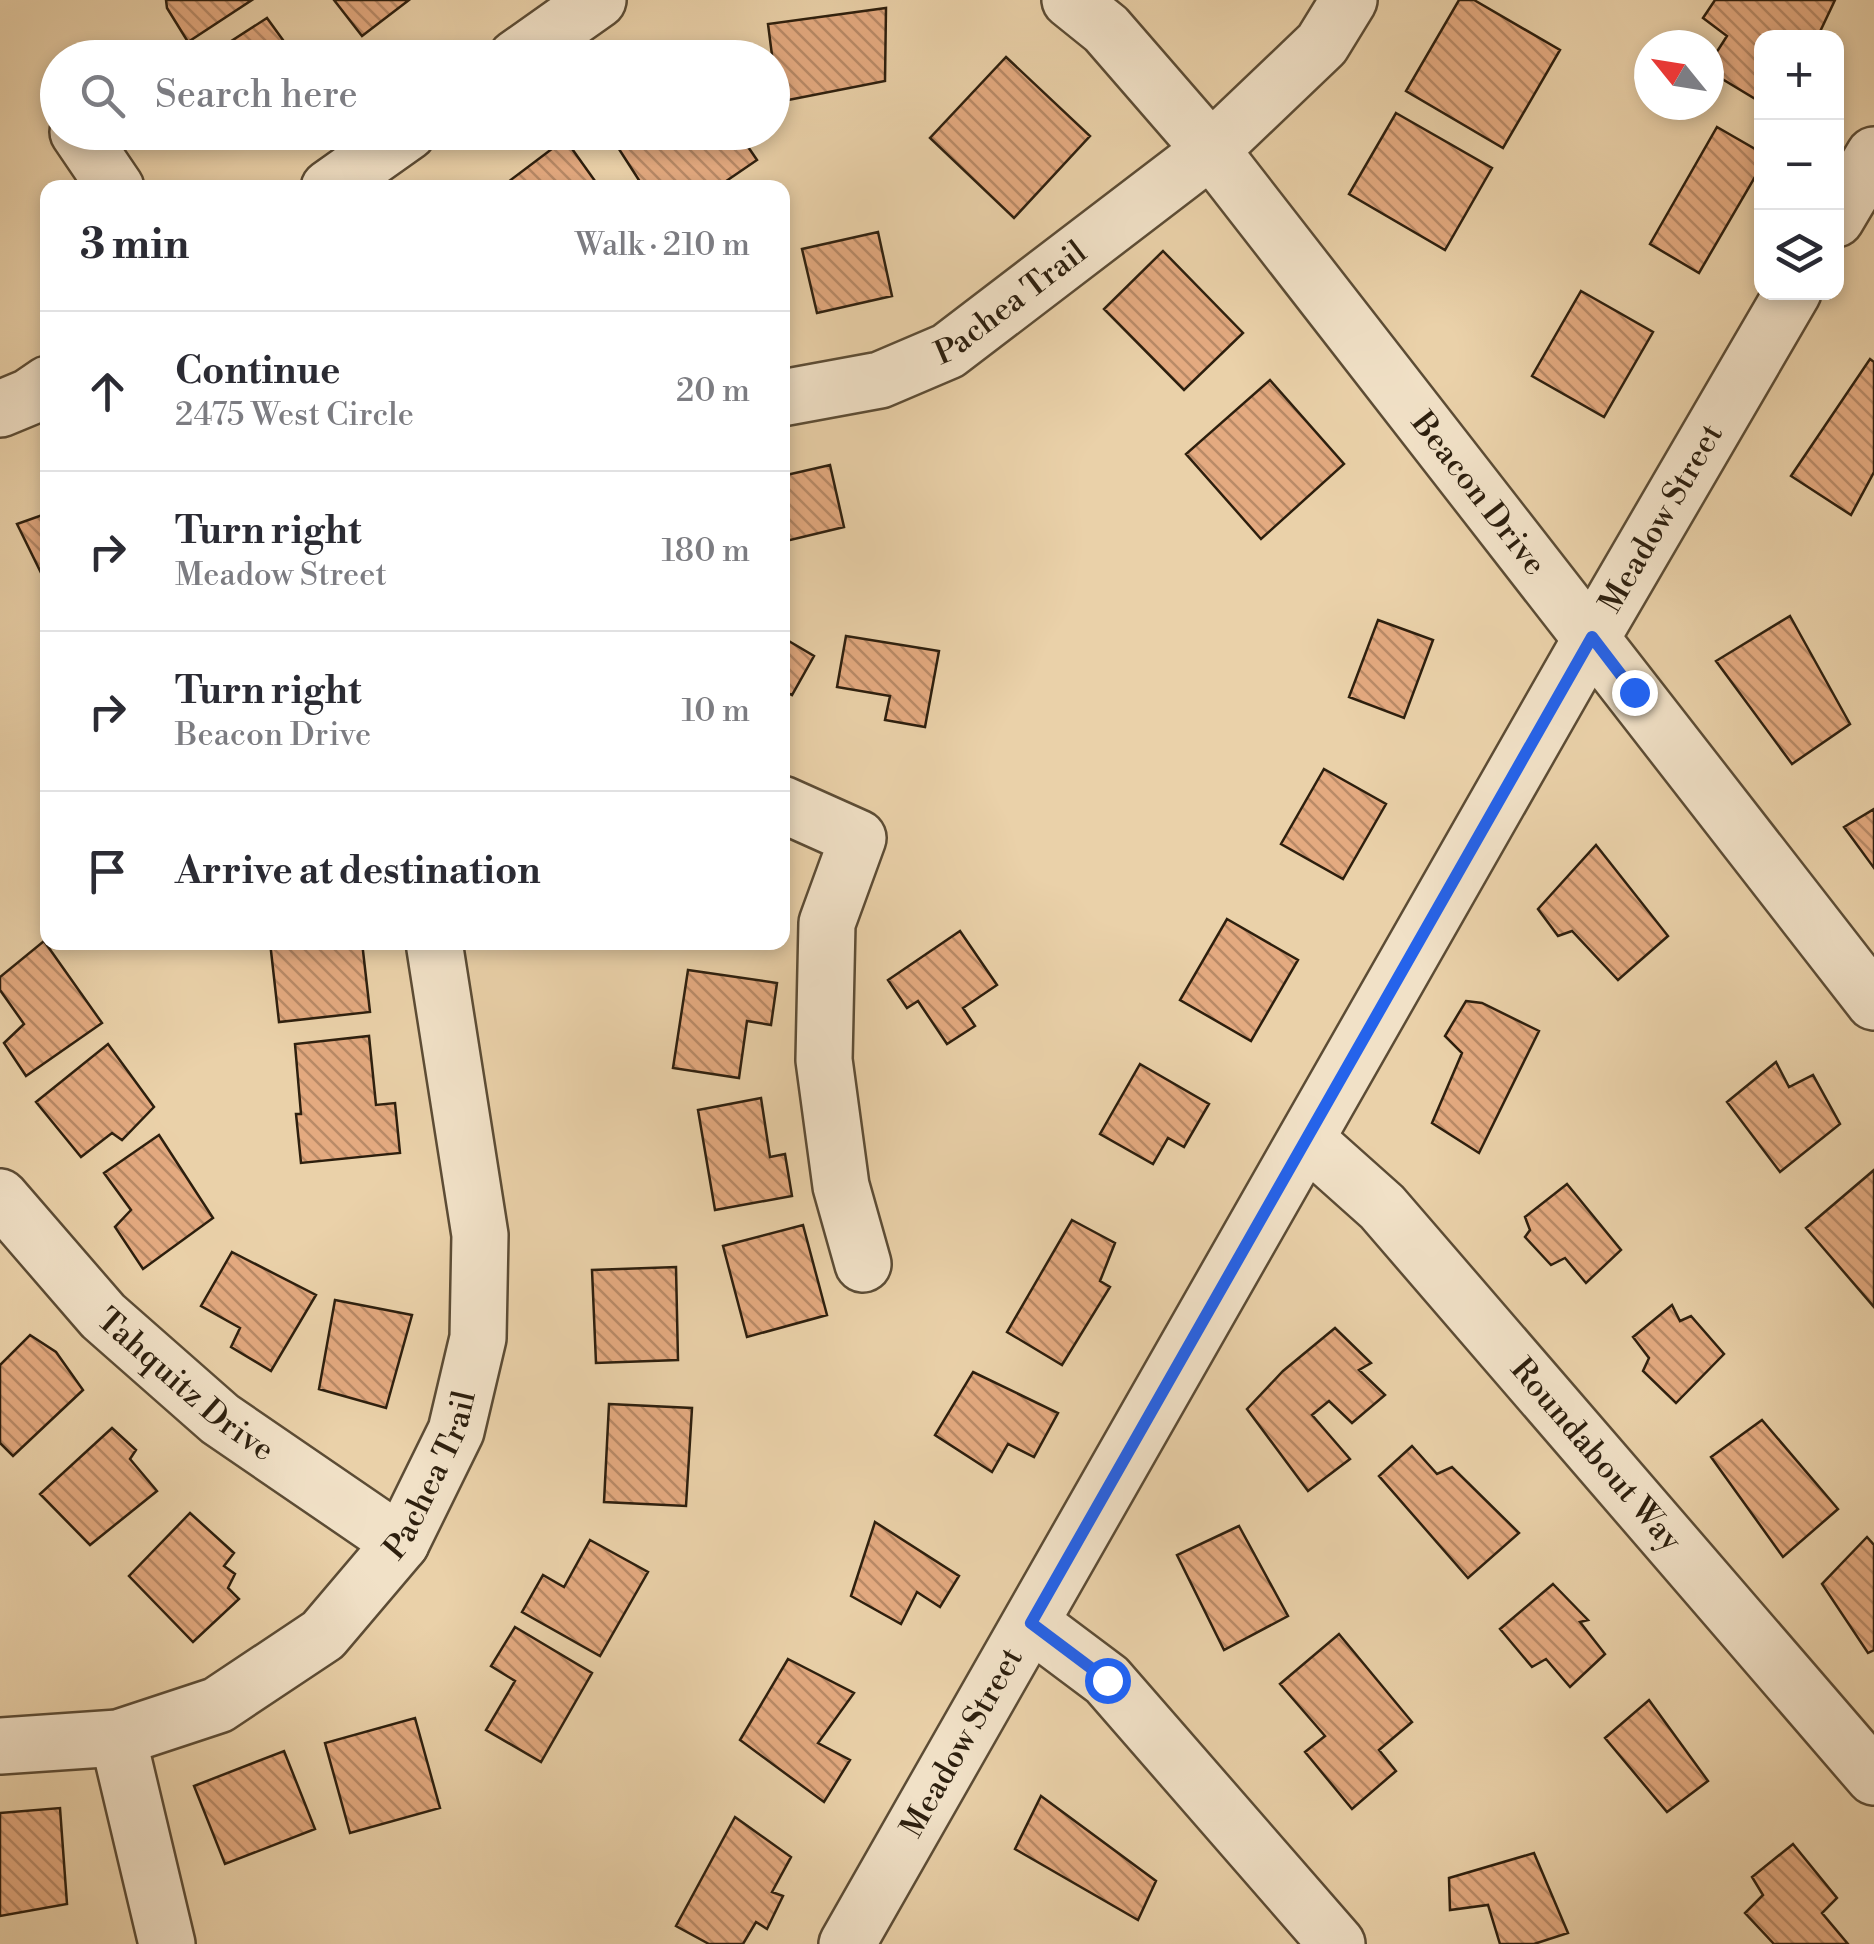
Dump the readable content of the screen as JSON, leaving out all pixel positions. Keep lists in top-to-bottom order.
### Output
{
  "streets": {
    "street": [
      "Pachea Trail",
      "Beacon Drive",
      "Meadow Street",
      "Tahquitz Drive",
      "Roundabout Way"
    ]
  },
  "crossings": [
    ["Pachea Trail", "Beacon Drive"],
    ["Pachea Trail", "Tahquitz Drive"],
    ["Beacon Drive", "Meadow Street"],
    ["Meadow Street", "Roundabout Way"]
  ],
  "north": "top left",
  "page": {
    "map_buttons": ["+", "−"],
    "search": "Search here",
    "heading": ["3 min", "Walk · 210 m"],
    "list": [
      ["Continue", "2475 West Circle", "20 m"],
      ["Turn right", "Meadow Street", "180 m"],
      ["Turn right", "Beacon Drive", "10 m"],
      "Arrive at destination"
    ]
  }
}
